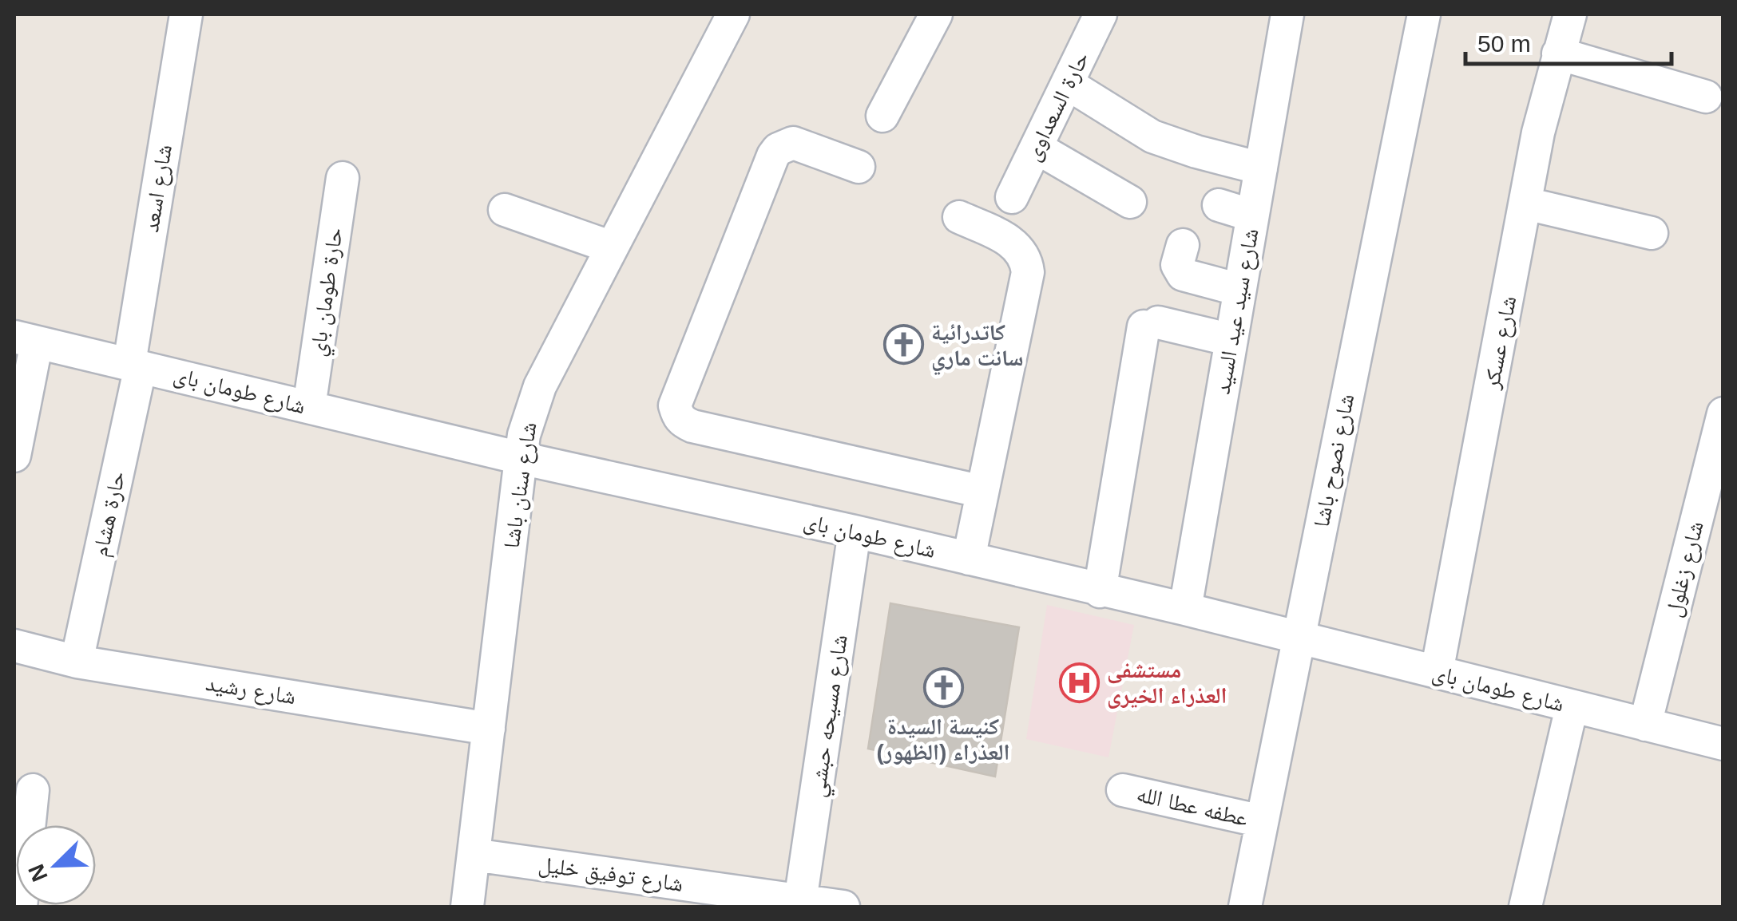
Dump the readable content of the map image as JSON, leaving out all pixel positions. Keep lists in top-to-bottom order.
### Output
{
  "streets": {
    "street": [
      "حارة السعداوى",
      "شارع اسعد",
      "حارة طومان باي",
      "شارع سيد عيد السيد",
      "شارع عسكر",
      "شارع طومان باى",
      "شارع نصوح باشا",
      "شارع سنان باشا",
      "حارة هشام",
      "شارع زغلول",
      "شارع رشيد",
      "شارع مسيحه حبشي",
      "عطفه عطا الله",
      "شارع توفيق خليل"
    ]
  },
  "crossings": [
    ["شارع اسعد", "شارع طومان باى"],
    ["شارع اسعد", "حارة هشام"],
    ["حارة طومان باي", "شارع طومان باى"],
    ["شارع سيد عيد السيد", "شارع طومان باى"],
    ["شارع عسكر", "شارع طومان باى"],
    ["شارع طومان باى", "شارع نصوح باشا"],
    ["شارع طومان باى", "شارع سنان باشا"],
    ["شارع طومان باى", "حارة هشام"],
    ["شارع طومان باى", "شارع زغلول"],
    ["شارع طومان باى", "شارع مسيحه حبشي"],
    ["شارع نصوح باشا", "عطفه عطا الله"],
    ["شارع سنان باشا", "شارع رشيد"],
    ["شارع سنان باشا", "شارع توفيق خليل"],
    ["حارة هشام", "شارع رشيد"],
    ["شارع مسيحه حبشي", "شارع توفيق خليل"]
  ],
  "places": {
    "church": ["كاتدرائية سانت ماري", "كنيسة السيدة العذراء (الظهور)"],
    "hospital": ["مستشفى العذراء الخيرى"]
  },
  "scale_bar": "50 m",
  "north": "bottom left"
}
